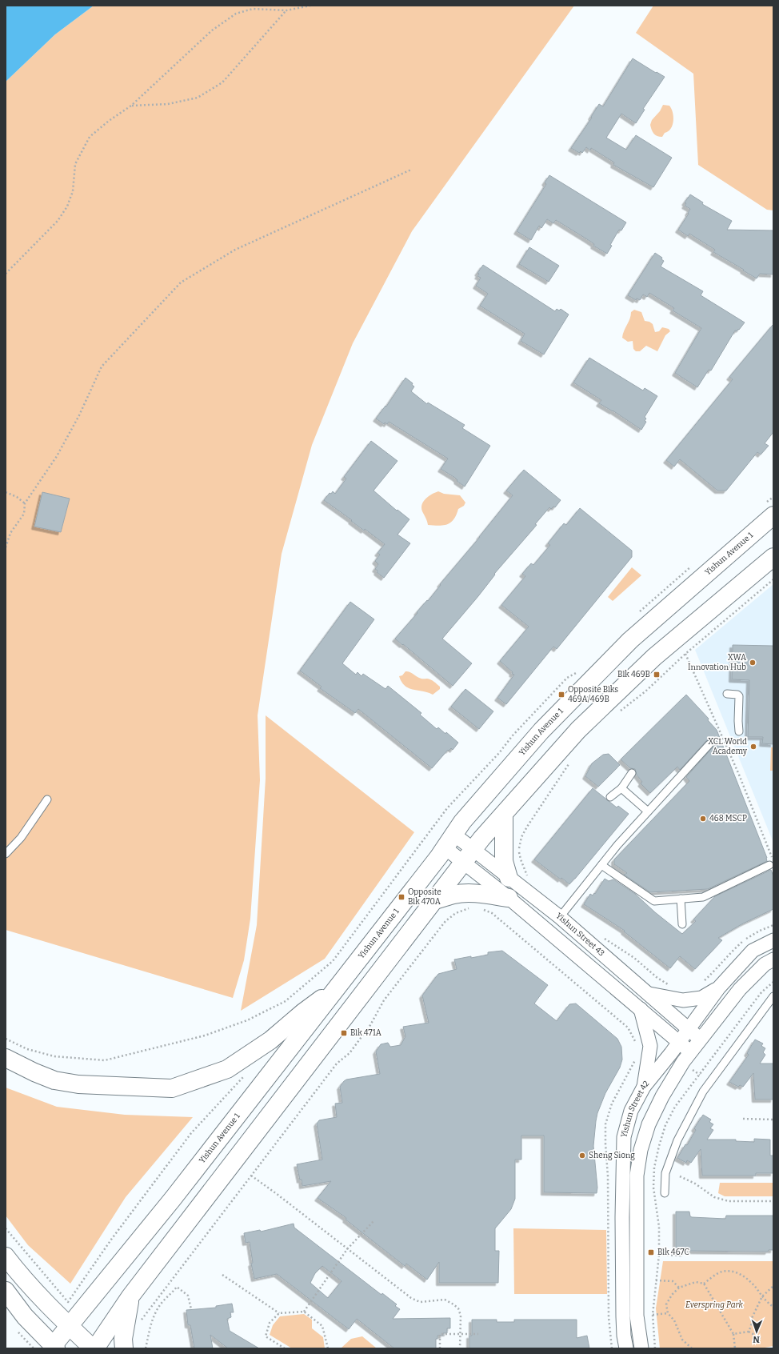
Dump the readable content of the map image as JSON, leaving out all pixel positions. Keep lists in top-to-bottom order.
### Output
{
  "streets": {
    "main road": ["Yishun Avenue 1"],
    "street": ["Yishun Street 43", "Yishun Street 42"]
  },
  "crossings": [
    ["Yishun Avenue 1", "Yishun Street 43"],
    ["Yishun Street 43", "Yishun Street 42"]
  ],
  "parks": ["Everspring Park"],
  "places": {
    "other": [
      "XWA Innovation Hub",
      "XCL World Academy",
      "468 MSCP",
      "Sheng Siong"
    ],
    "transit": [
      "Blk 469B",
      "Opposite Blks 469A/469B",
      "Opposite Blk 470A",
      "Blk 471A",
      "Blk 467C"
    ]
  },
  "north": "bottom"
}
